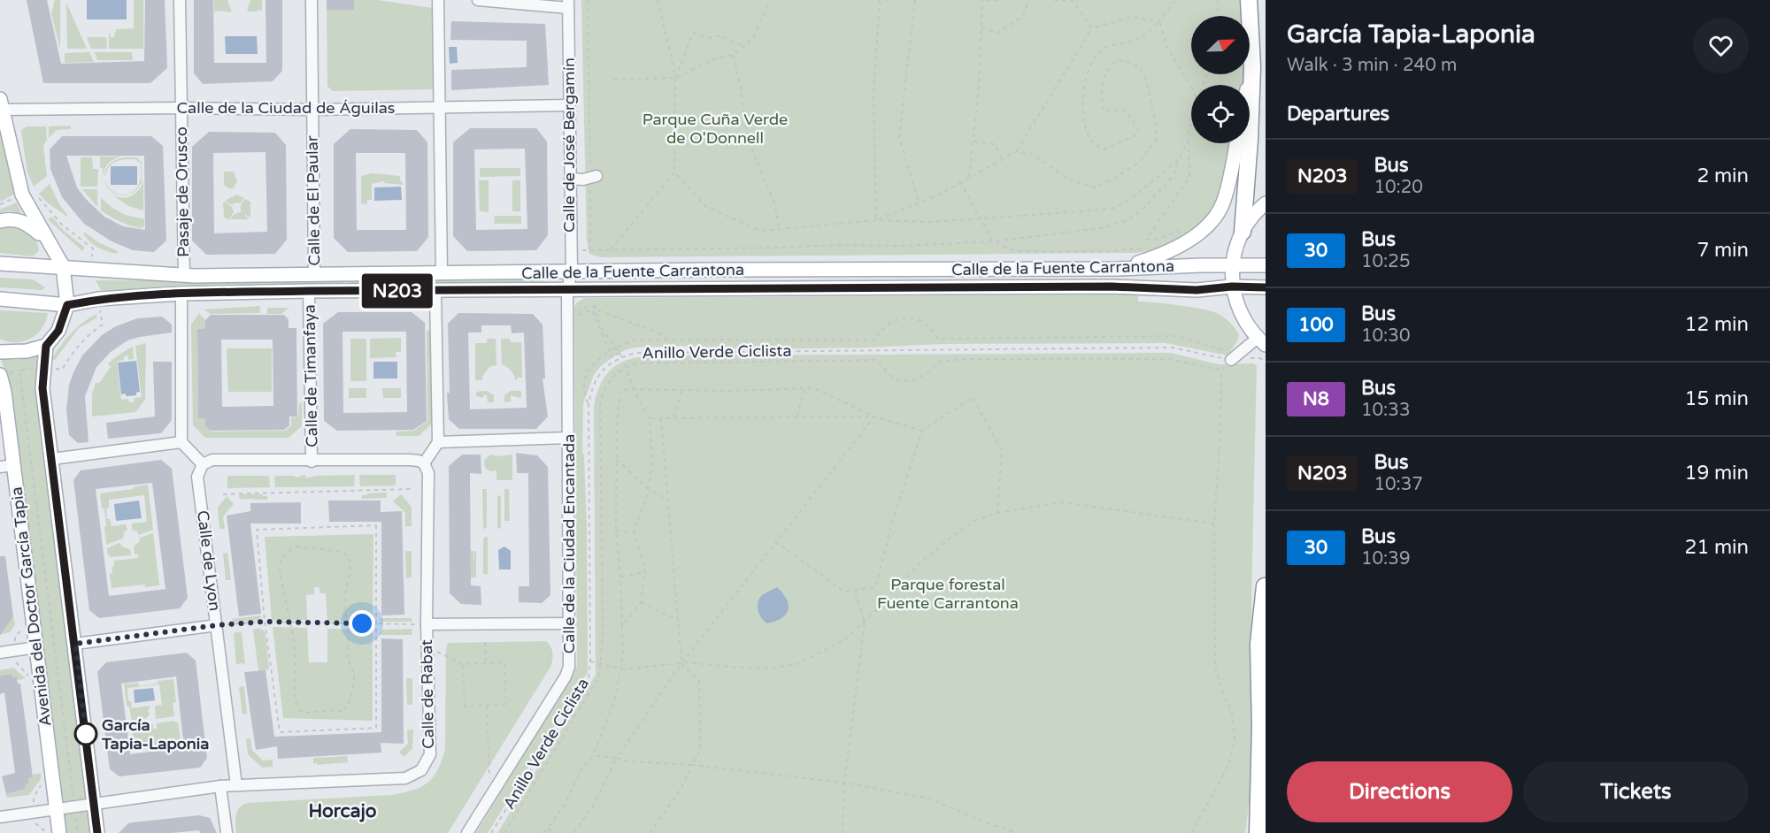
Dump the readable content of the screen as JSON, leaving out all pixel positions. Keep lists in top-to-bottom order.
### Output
{
  "streets": {
    "main road": ["Calle de la Fuente Carrantona", "Avenida del Doctor García Tapia"],
    "street": [
      "Calle de la Ciudad de Águilas",
      "Calle de José Bergamín",
      "Pasaje de Orusco",
      "Calle de El Paular",
      "Calle de Timanfaya",
      "Calle de la Ciudad Encantada",
      "Calle de Lyon",
      "Calle de Rabat"
    ],
    "path": ["Anillo Verde Ciclista"]
  },
  "crossings": [
    ["Calle de la Ciudad de Águilas", "Calle de José Bergamín"],
    ["Calle de la Ciudad de Águilas", "Pasaje de Orusco"],
    ["Calle de la Ciudad de Águilas", "Calle de El Paular"],
    ["Calle de José Bergamín", "Calle de la Fuente Carrantona"],
    ["Calle de José Bergamín", "Calle de la Ciudad Encantada"],
    ["Pasaje de Orusco", "Calle de la Fuente Carrantona"],
    ["Calle de El Paular", "Calle de la Fuente Carrantona"],
    ["Calle de la Fuente Carrantona", "Calle de Timanfaya"],
    ["Calle de la Fuente Carrantona", "Calle de la Ciudad Encantada"],
    ["Calle de Lyon", "Calle de Rabat"]
  ],
  "districts": ["Horcajo"],
  "parks": ["Parque Cuña Verde de O'Donnell", "Parque forestal Fuente Carrantona"],
  "places": ["García Tapia-Laponia"],
  "lines": ["bus line N203"],
  "north": "top right",
  "page": {
    "on_map": "N203",
    "heading": [
      ["García Tapia-Laponia", "Walk · 3 min · 240 m"],
      "Departures"
    ],
    "list": [
      {
        "mark": "N203",
        "name": "Bus",
        "note": "10:20",
        "value": "2 min"
      },
      {
        "mark": "30",
        "name": "Bus",
        "note": "10:25",
        "value": "7 min"
      },
      {
        "mark": "100",
        "name": "Bus",
        "note": "10:30",
        "value": "12 min"
      },
      {
        "mark": "N8",
        "name": "Bus",
        "note": "10:33",
        "value": "15 min"
      },
      {
        "mark": "N203",
        "name": "Bus",
        "note": "10:37",
        "value": "19 min"
      },
      {
        "mark": "30",
        "name": "Bus",
        "note": "10:39",
        "value": "21 min"
      }
    ],
    "buttons": ["Directions", "Tickets"]
  }
}
